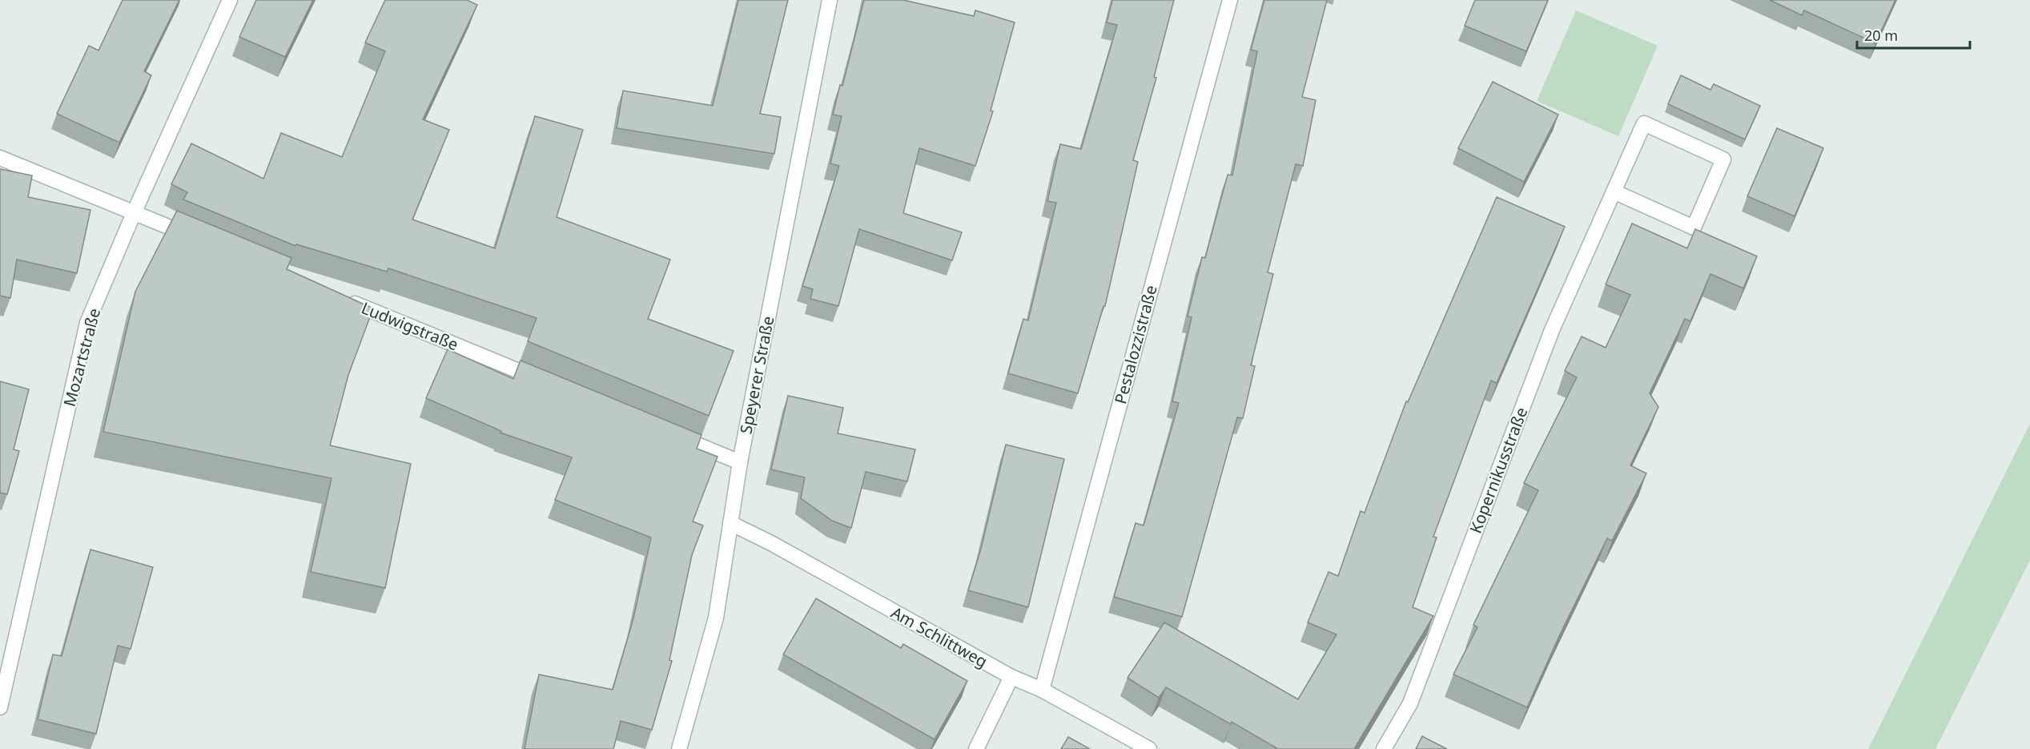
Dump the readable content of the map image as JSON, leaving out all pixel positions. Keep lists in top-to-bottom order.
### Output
{
  "streets": {
    "street": [
      "Ludwigstraße",
      "Pestalozzistraße",
      "Mozartstraße",
      "Speyerer Straße",
      "Kopernikusstraße",
      "Am Schlittweg"
    ]
  },
  "crossings": [
    ["Pestalozzistraße", "Am Schlittweg"],
    ["Speyerer Straße", "Am Schlittweg"]
  ],
  "scale_bar": "20 m"
}
